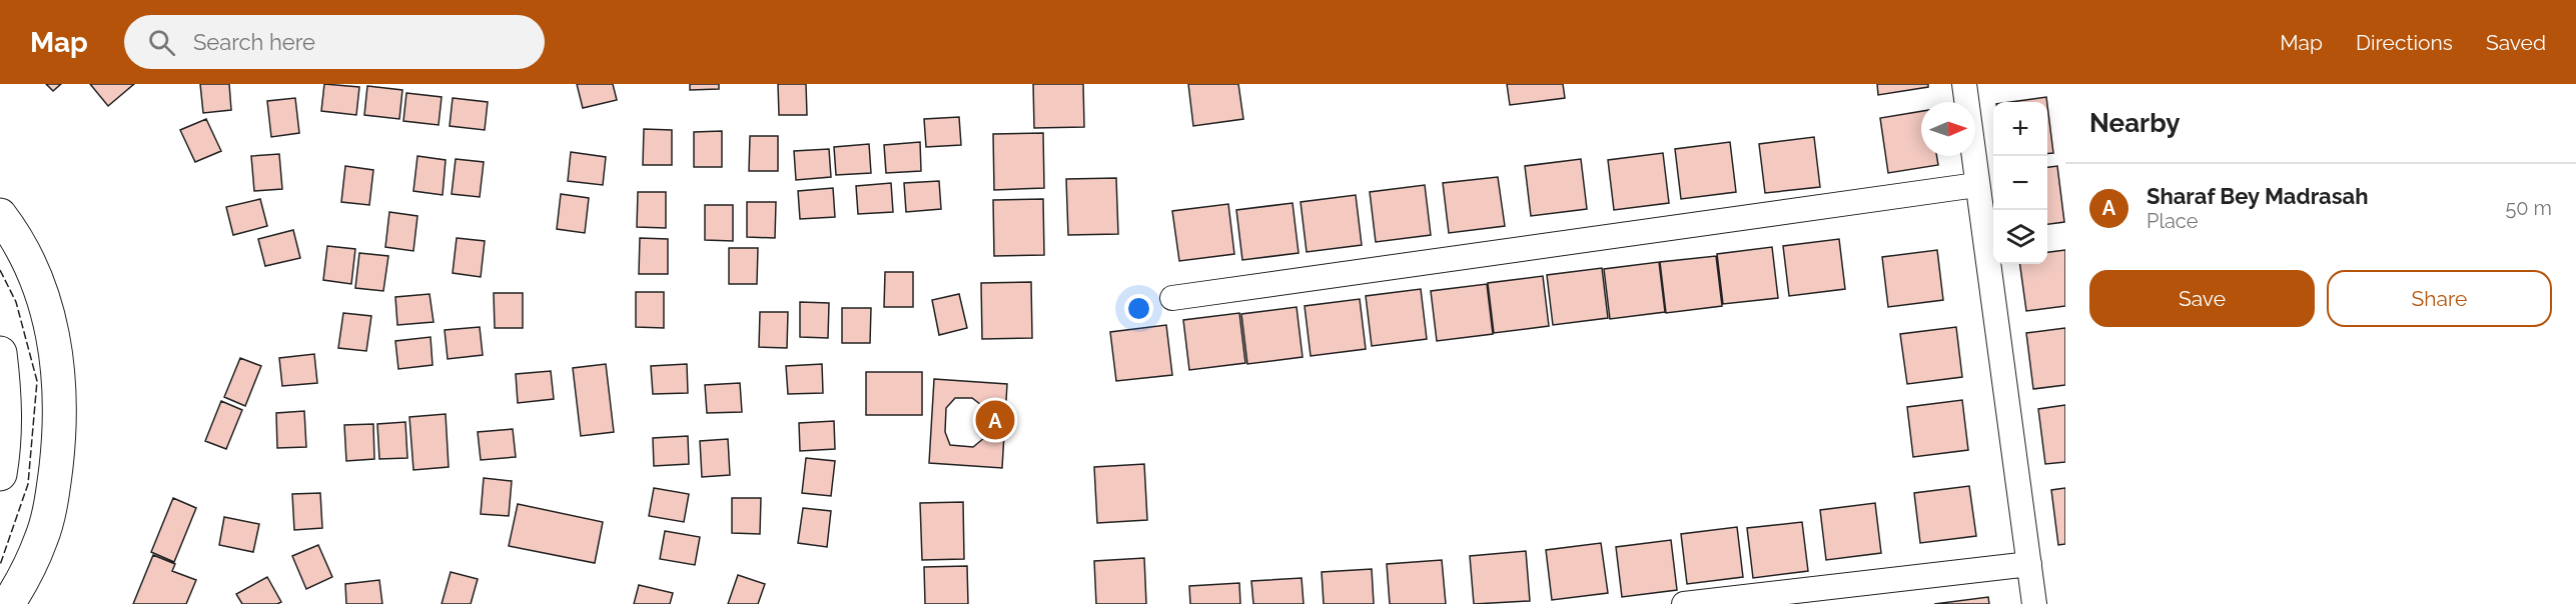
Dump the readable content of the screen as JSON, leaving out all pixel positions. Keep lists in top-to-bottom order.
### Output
{
  "north": "right",
  "page": {
    "header": "Map",
    "search": "Search here",
    "nav": ["Map", "Directions", "Saved"],
    "heading": "Nearby",
    "map_buttons": ["+", "−"],
    "list": [
      {
        "mark": "A",
        "name": "Sharaf Bey Madrasah",
        "note": "Place",
        "value": "50 m"
      }
    ],
    "buttons": ["Save", "Share"],
    "pins": "A"
  }
}
